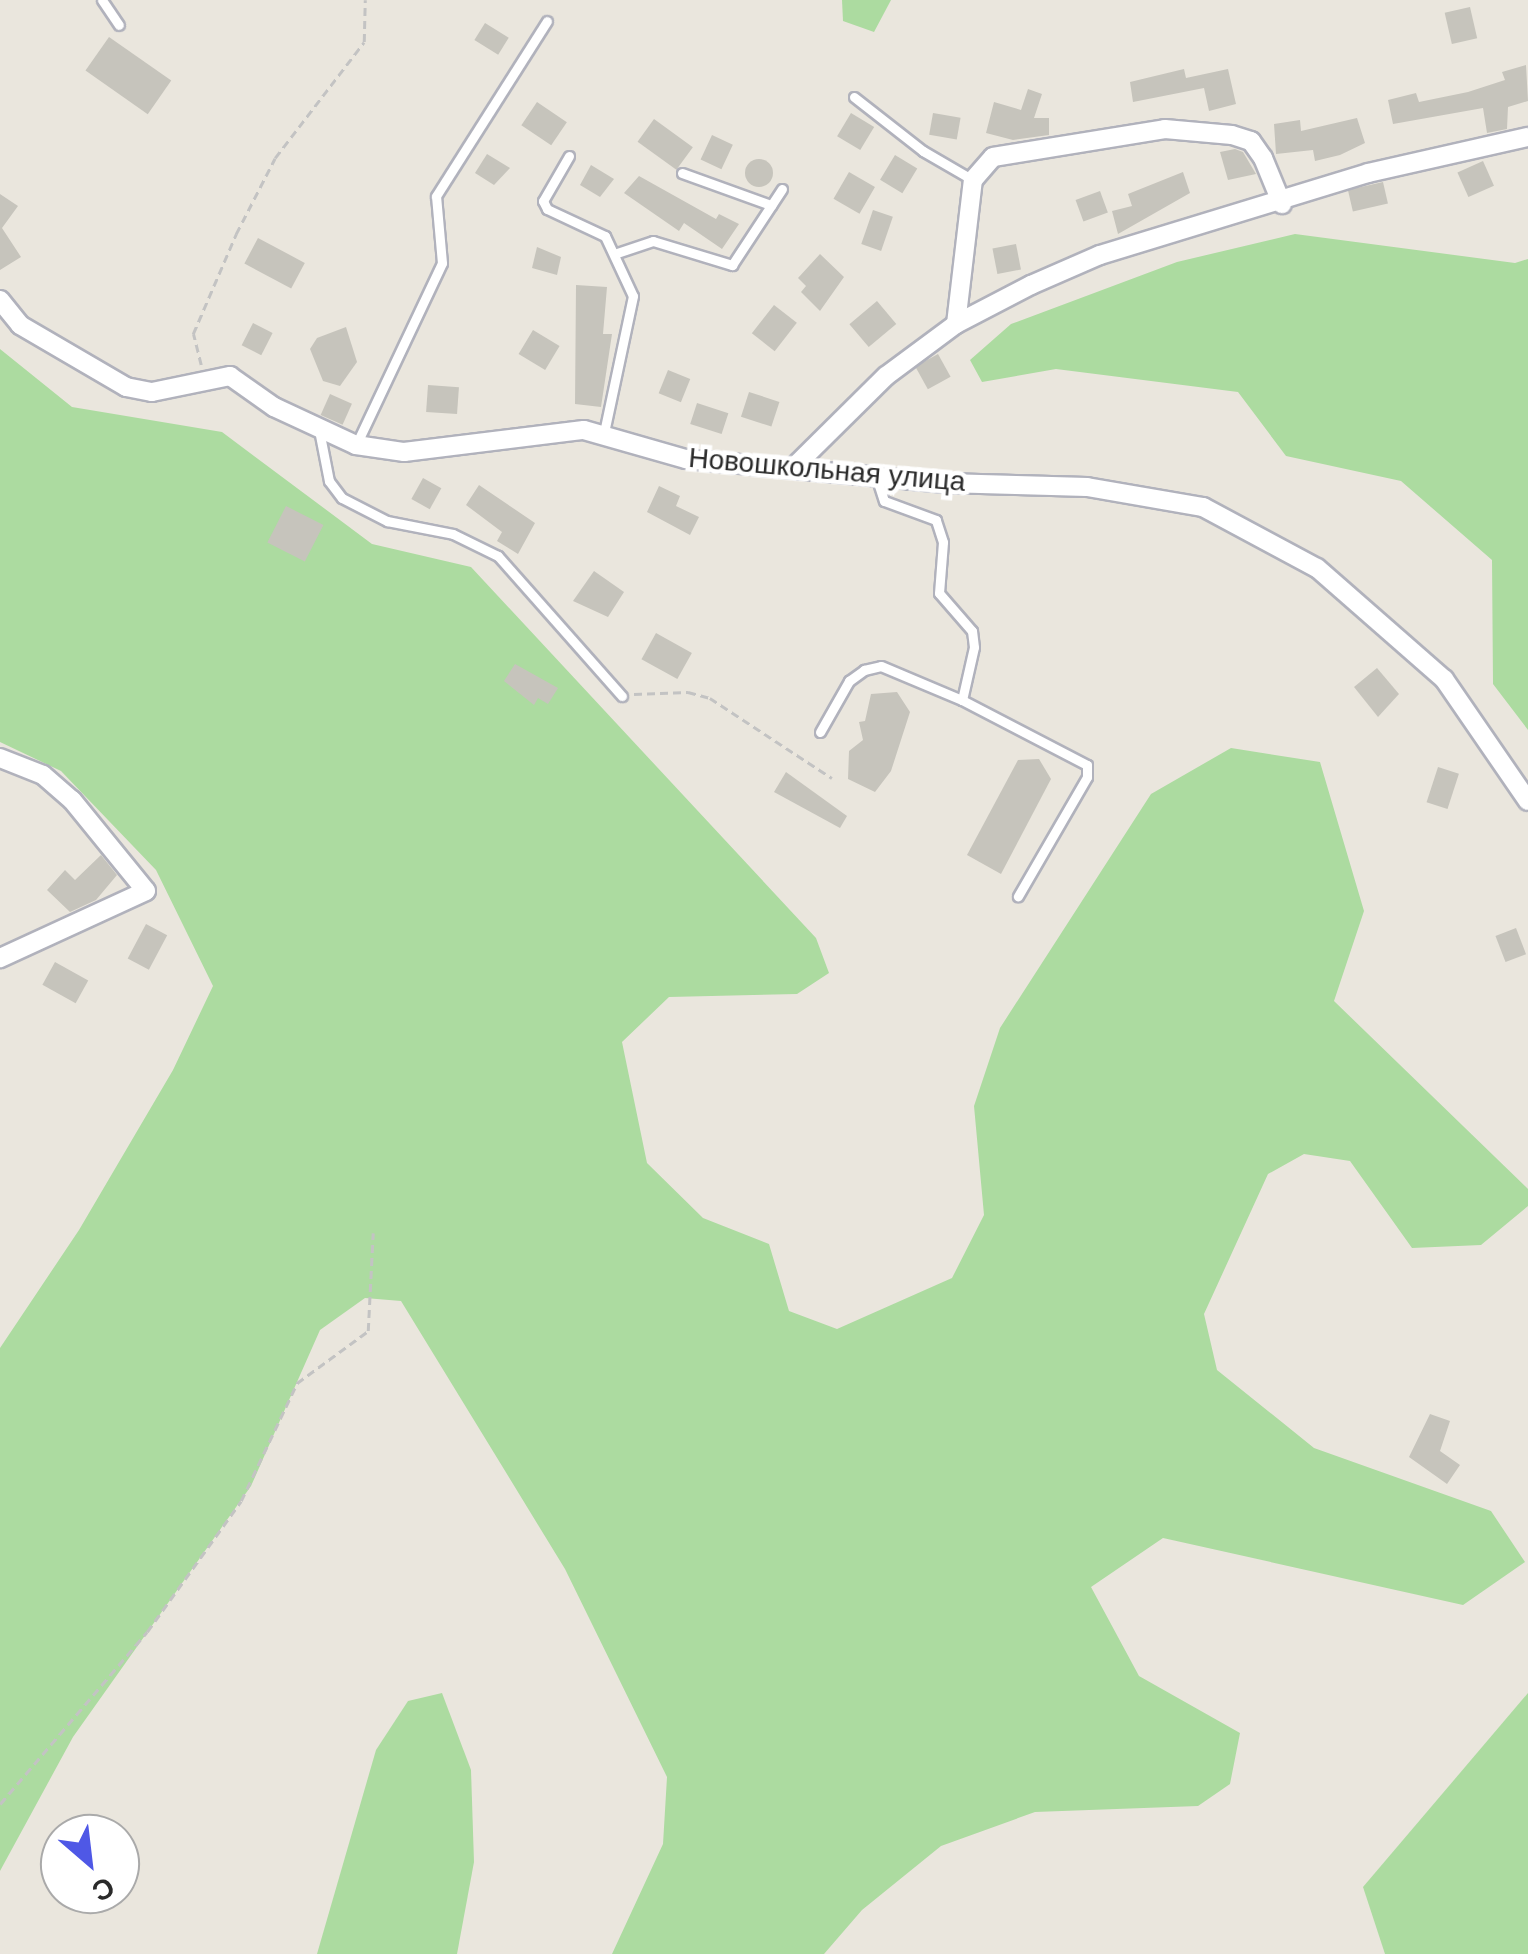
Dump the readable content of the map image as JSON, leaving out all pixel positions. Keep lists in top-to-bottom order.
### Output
{
  "streets": {
    "street": ["Новошкольная улица"]
  },
  "north": "bottom right"
}
